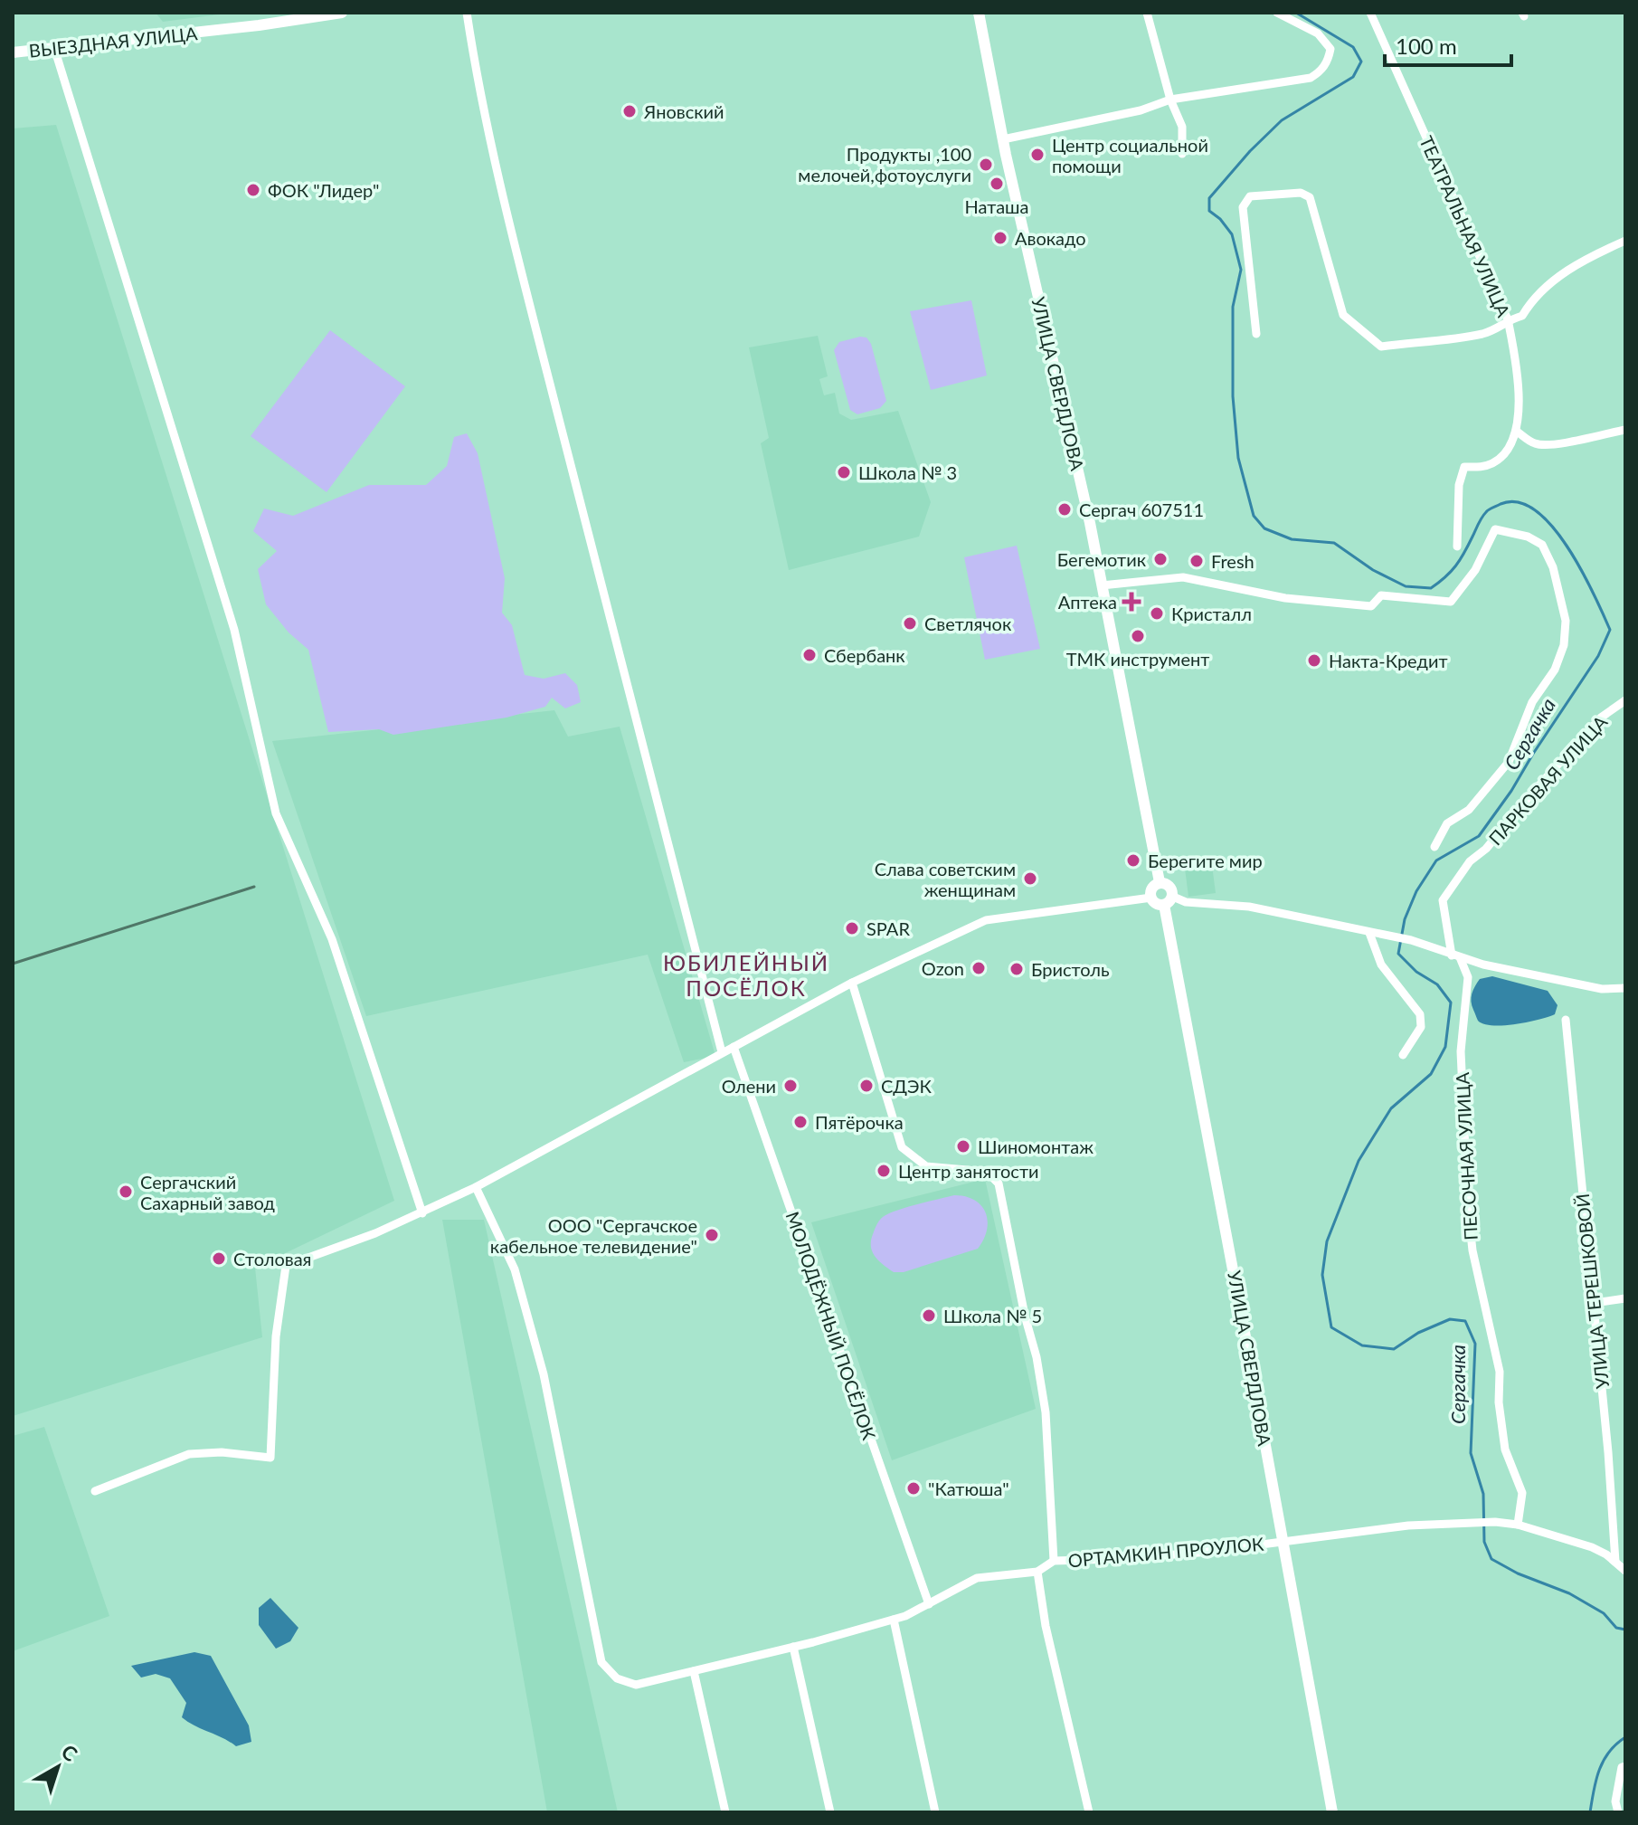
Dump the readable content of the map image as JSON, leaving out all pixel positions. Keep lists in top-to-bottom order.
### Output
{
  "streets": {
    "street": [
      "ВЫЕЗДНАЯ УЛИЦА",
      "ТЕАТРАЛЬНАЯ УЛИЦА",
      "УЛИЦА СВЕРДЛОВА",
      "ПАРКОВАЯ УЛИЦА",
      "ПЕСОЧНАЯ УЛИЦА",
      "УЛИЦА ТЕРЕШКОВОЙ",
      "МОЛОДЁЖНЫЙ ПОСЁЛОК",
      "ОРТАМКИН ПРОУЛОК"
    ]
  },
  "crossings": [
    ["УЛИЦА СВЕРДЛОВА", "ОРТАМКИН ПРОУЛОК"],
    ["ПАРКОВАЯ УЛИЦА", "ПЕСОЧНАЯ УЛИЦА"],
    ["ПЕСОЧНАЯ УЛИЦА", "ОРТАМКИН ПРОУЛОК"],
    ["УЛИЦА ТЕРЕШКОВОЙ", "ОРТАМКИН ПРОУЛОК"],
    ["МОЛОДЁЖНЫЙ ПОСЁЛОК", "ОРТАМКИН ПРОУЛОК"]
  ],
  "districts": ["ЮБИЛЕЙНЫЙ ПОСЁЛОК"],
  "water": ["Сергачка"],
  "places": {
    "other": [
      "Яновский",
      "Центр социальной помощи",
      "Продукты ,100 мелочей,фотоуслуги",
      "Наташа",
      "ФОК \"Лидер\"",
      "Авокадо",
      "Школа № 3",
      "Сергач 607511",
      "Бегемотик",
      "Fresh",
      "Кристалл",
      "Светлячок",
      "ТМК инструмент",
      "Сбербанк",
      "Накта-Кредит",
      "Берегите мир",
      "Слава советским женщинам",
      "SPAR",
      "Ozon",
      "Бристоль",
      "Олени",
      "СДЭК",
      "Пятёрочка",
      "Шиномонтаж",
      "Центр занятости",
      "Сергачский Сахарный завод",
      "ООО \"Сергачское кабельное телевидение\"",
      "Столовая",
      "Школа № 5",
      "\"Катюша\""
    ],
    "health": ["Аптека"]
  },
  "scale_bar": "100 m",
  "north": "top right"
}
